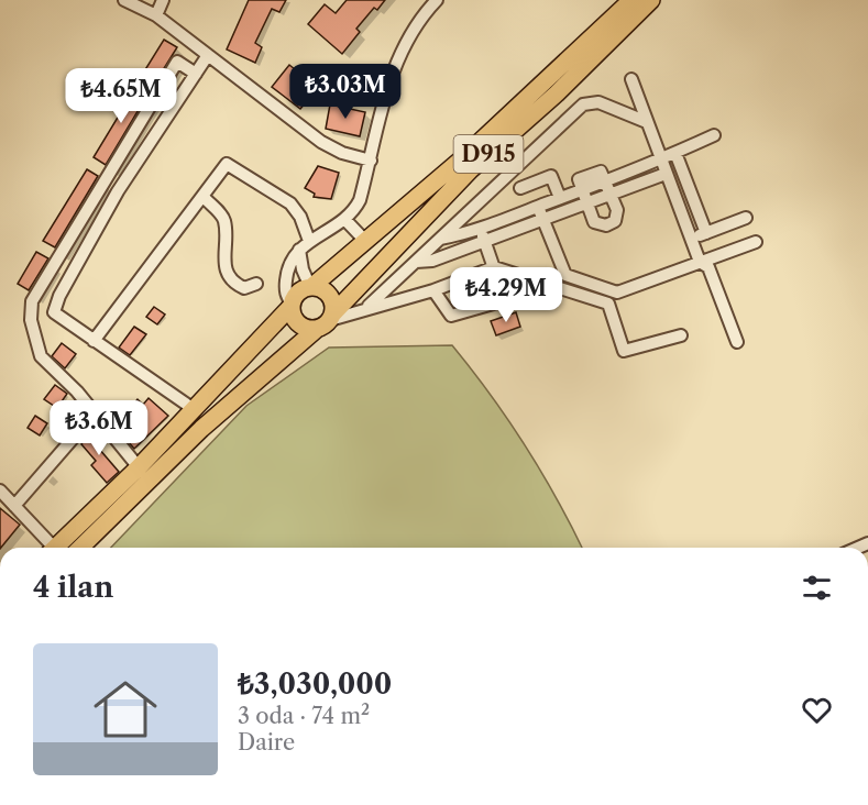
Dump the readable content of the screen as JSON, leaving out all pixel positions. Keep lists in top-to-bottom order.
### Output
{
  "streets": {
    "highway": ["D915"]
  },
  "page": {
    "price": [
      "₺3.03M",
      "₺4.65M",
      "₺4.29M",
      "₺3.6M"
    ],
    "heading": "4 ilan",
    "list": [
      {
        "name": "₺3,030,000",
        "note": "3 oda · 74 m² · Daire"
      }
    ]
  }
}
